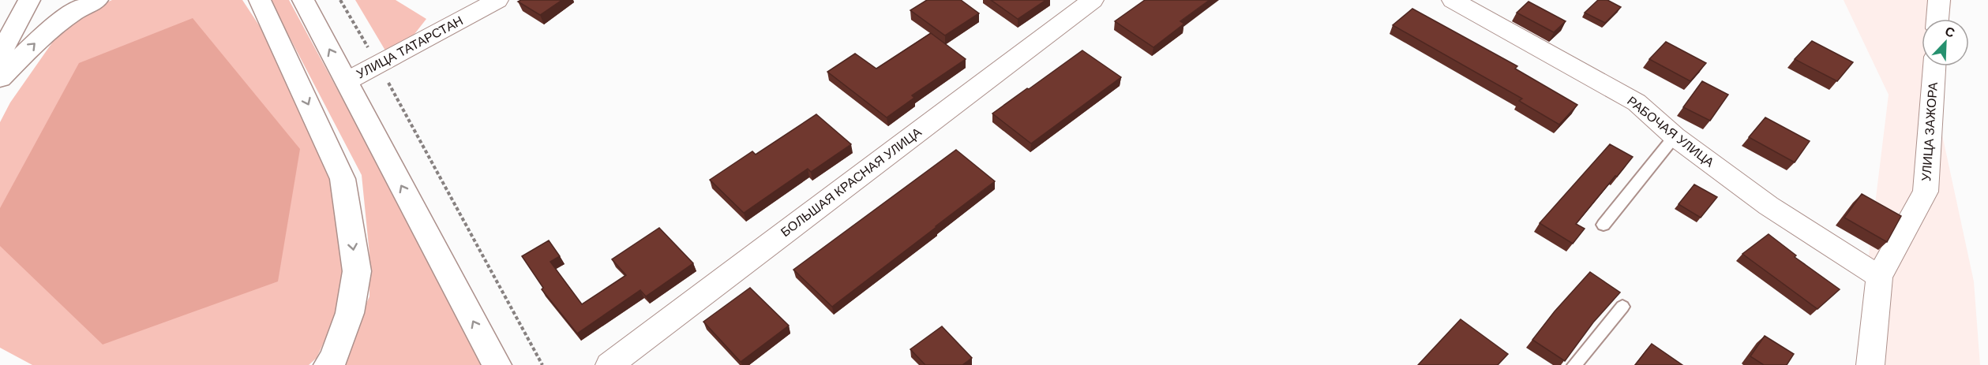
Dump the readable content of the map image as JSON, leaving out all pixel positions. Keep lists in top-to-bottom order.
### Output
{
  "streets": {
    "street": [
      "УЛИЦА ТАТАРСТАН",
      "РАБОЧАЯ УЛИЦА",
      "УЛИЦА ЗАЖОРА",
      "БОЛЬШАЯ КРАСНАЯ УЛИЦА"
    ]
  },
  "crossings": [
    ["РАБОЧАЯ УЛИЦА", "УЛИЦА ЗАЖОРА"]
  ],
  "north": "top right"
}
